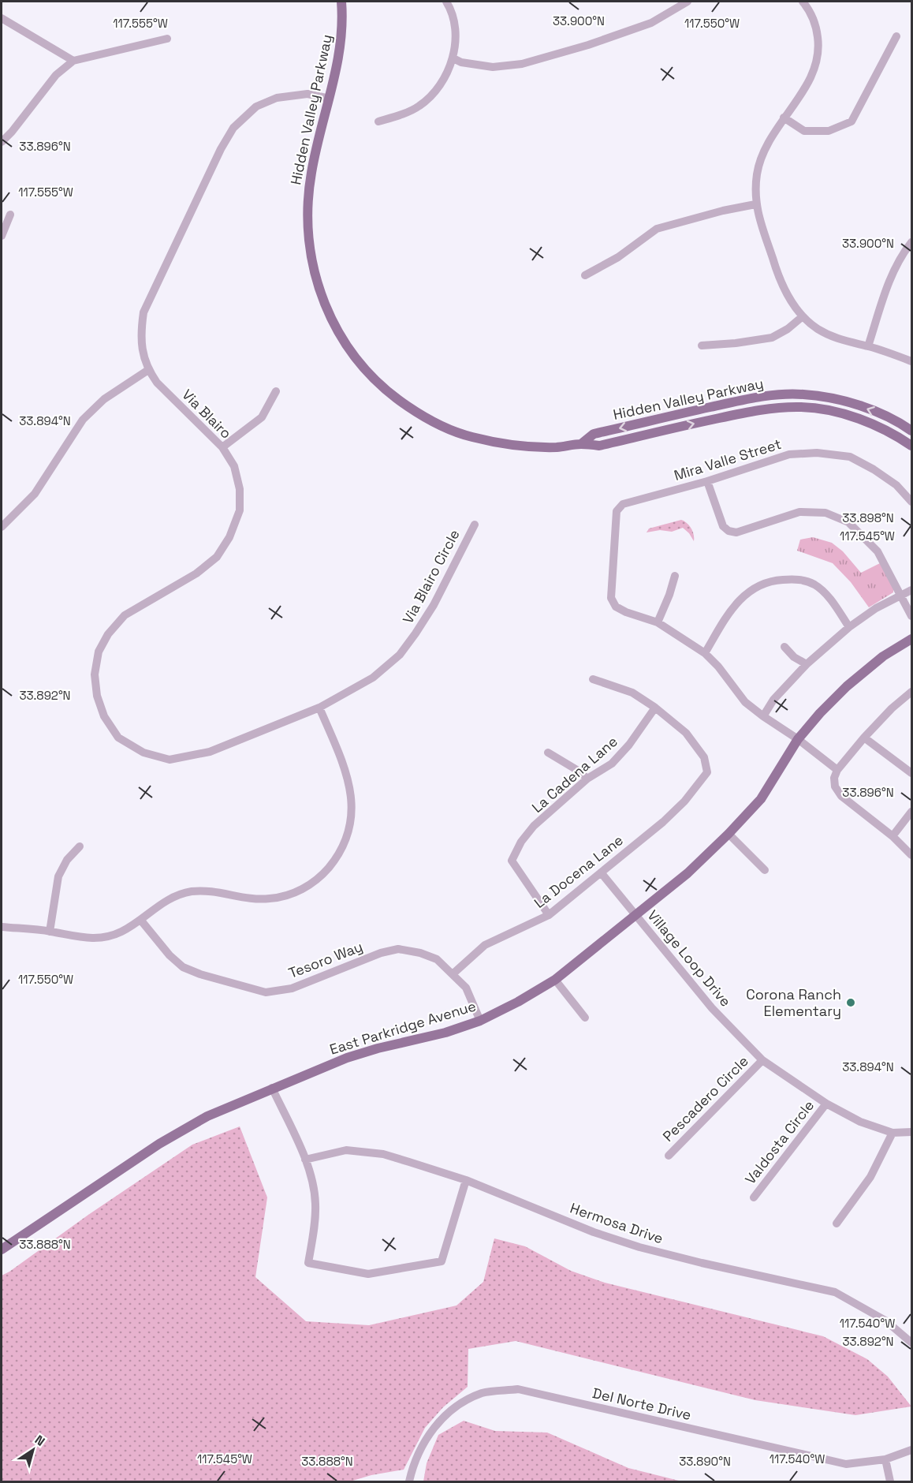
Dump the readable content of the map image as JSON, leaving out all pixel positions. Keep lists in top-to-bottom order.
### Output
{
  "streets": {
    "main road": ["Hidden Valley Parkway", "East Parkridge Avenue"],
    "street": [
      "Via Blairo",
      "Mira Valle Street",
      "Via Blairo Circle",
      "La Cadena Lane",
      "La Docena Lane",
      "Village Loop Drive",
      "Tesoro Way",
      "Pescadero Circle",
      "Valdosta Circle",
      "Hermosa Drive",
      "Del Norte Drive"
    ]
  },
  "crossings": [
    ["Hidden Valley Parkway", "Via Blairo"],
    ["Via Blairo", "Via Blairo Circle"],
    ["La Cadena Lane", "La Docena Lane"],
    ["La Docena Lane", "Village Loop Drive"],
    ["La Docena Lane", "Tesoro Way"],
    ["Village Loop Drive", "East Parkridge Avenue"],
    ["Village Loop Drive", "Pescadero Circle"],
    ["Village Loop Drive", "Valdosta Circle"],
    ["Tesoro Way", "East Parkridge Avenue"]
  ],
  "places": ["Corona Ranch Elementary"],
  "north": "top right",
  "coordinates": [
    "33.900°N",
    "117.555°W",
    "117.550°W",
    "33.896°N",
    "33.894°N",
    "33.898°N",
    "117.545°W",
    "33.892°N",
    "33.888°N",
    "117.540°W",
    "33.890°N"
  ]
}
